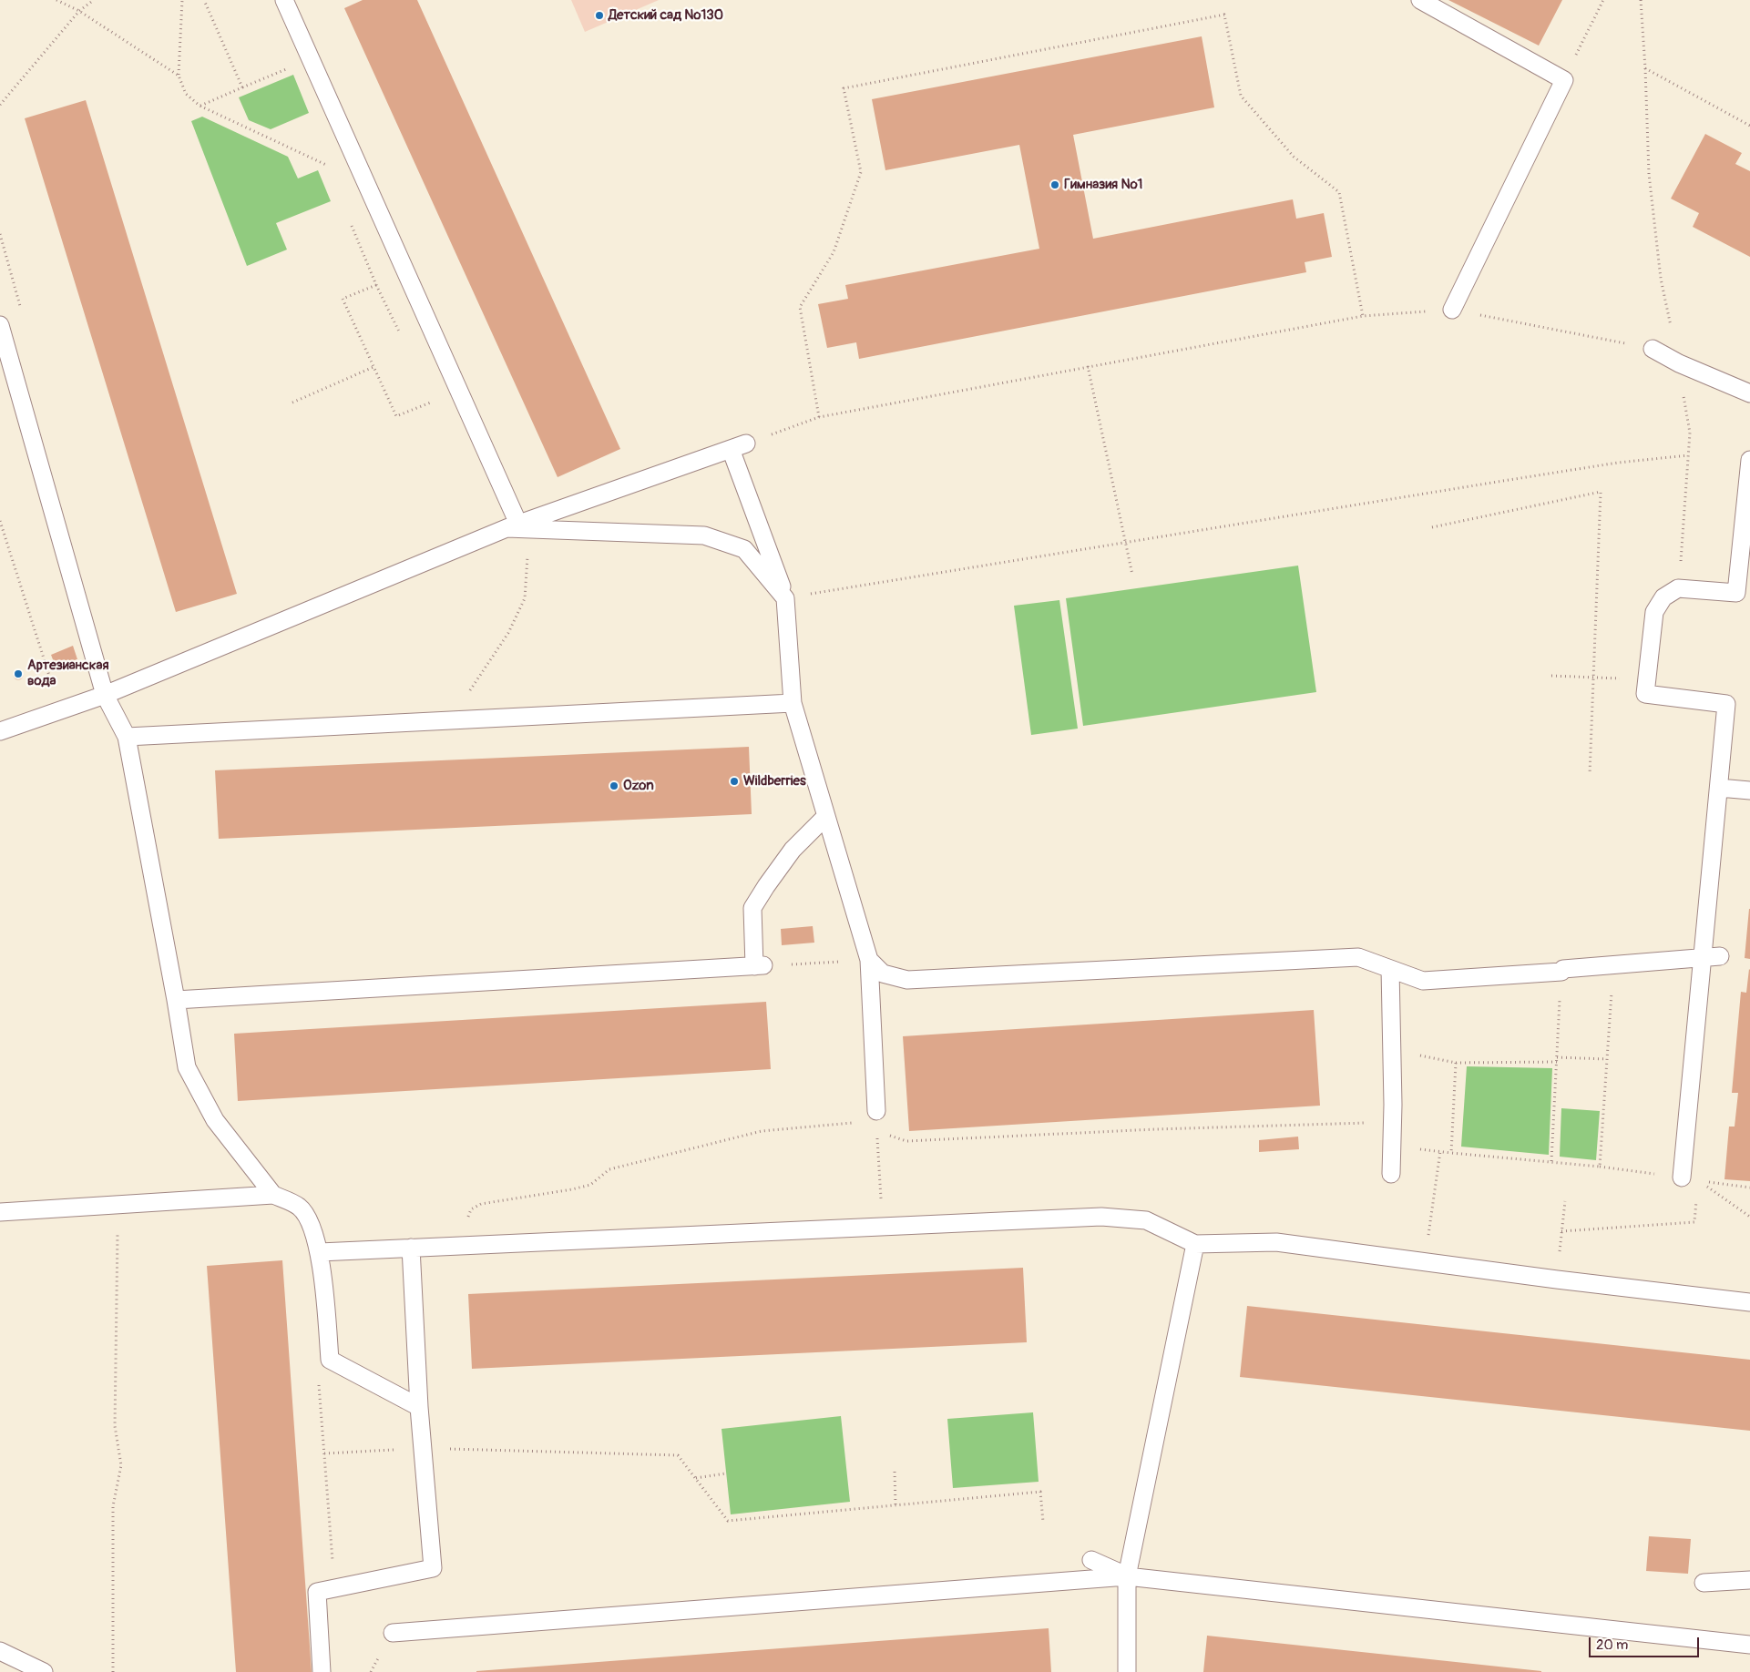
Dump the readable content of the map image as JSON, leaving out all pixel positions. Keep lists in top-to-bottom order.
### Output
{
  "places": [
    "Детский сад №130",
    "Гимназия №1",
    "Артезианская вода",
    "Wildberries",
    "Ozon"
  ],
  "scale_bar": "20 m"
}
